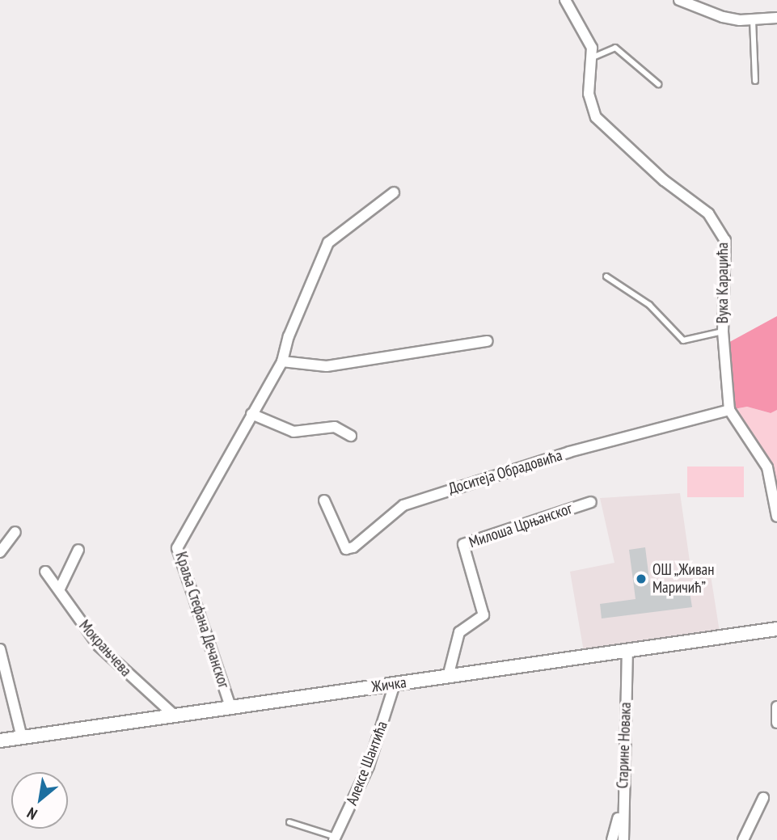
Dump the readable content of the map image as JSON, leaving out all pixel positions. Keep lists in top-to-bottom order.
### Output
{
  "streets": {
    "main road": ["Жичка"],
    "street": [
      "Вука Караџића",
      "Доситеја Обрадовића",
      "Милоша Црњанског",
      "Краља Стефана Дечанског",
      "Мокрањчева",
      "Старине Новака",
      "Алексе Шантића"
    ]
  },
  "crossings": [
    ["Вука Караџића", "Доситеја Обрадовића"],
    ["Милоша Црњанског", "Жичка"],
    ["Краља Стефана Дечанског", "Жичка"],
    ["Мокрањчева", "Жичка"],
    ["Жичка", "Старине Новака"],
    ["Жичка", "Алексе Шантића"]
  ],
  "places": ["ОШ „Живан Маричић”"],
  "north": "bottom left"
}
